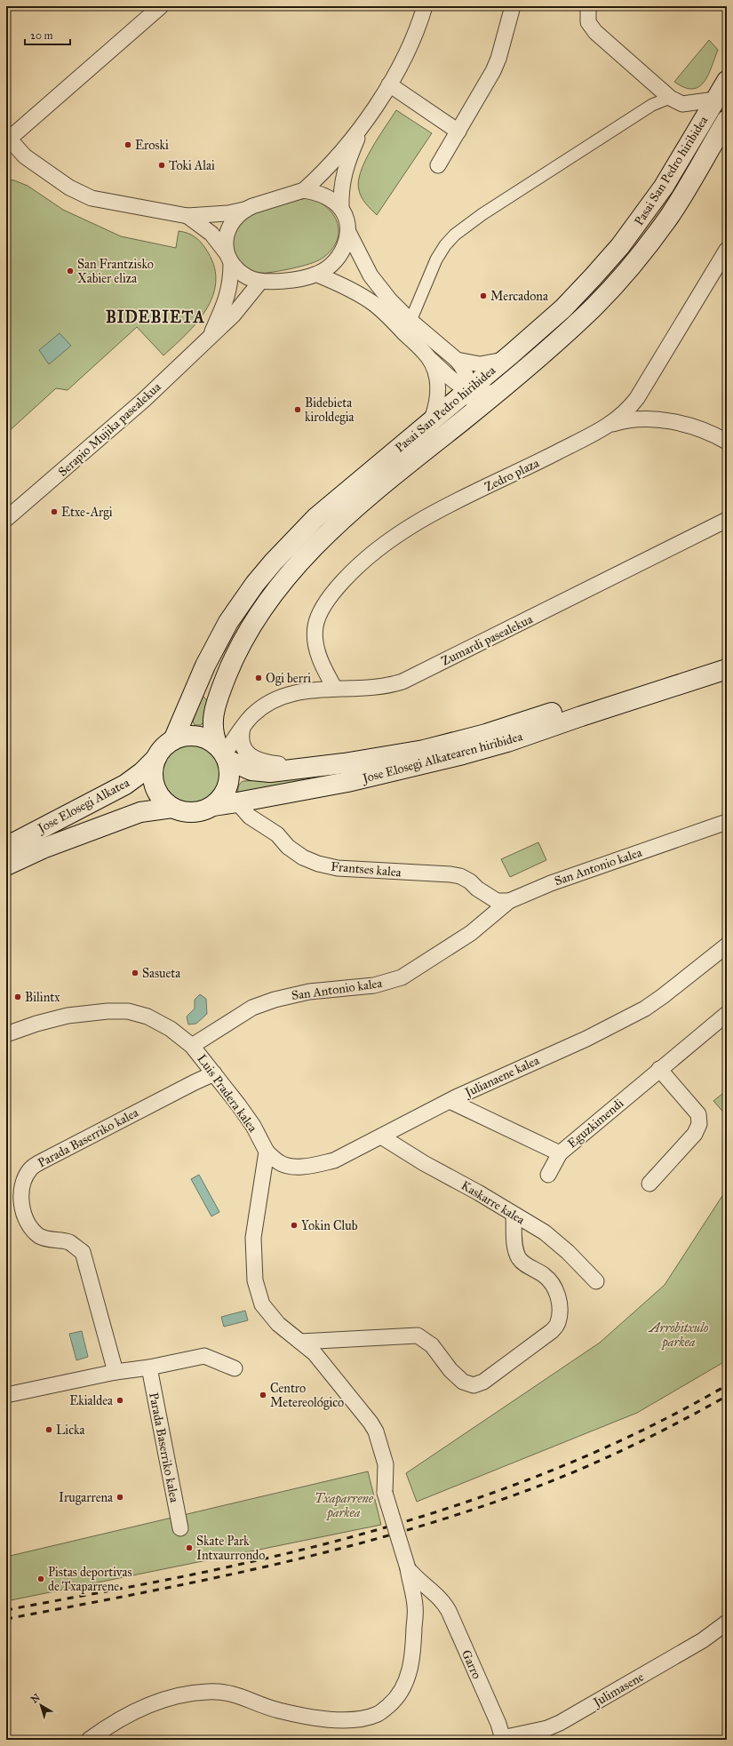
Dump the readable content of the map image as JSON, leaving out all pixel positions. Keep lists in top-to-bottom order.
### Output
{
  "streets": {
    "main road": ["Pasai San Pedro hiribidea", "Jose Elosegi Alkatearen hiribidea", "Jose Elosegi Alkatea"],
    "street": [
      "Serapio Mujika pasealekua",
      "Zedro plaza",
      "Zumardi pasealekua",
      "San Antonio kalea",
      "Frantses kalea",
      "Julianaene kalea",
      "Luis Pradera kalea",
      "Eguzkimendi",
      "Parada Baserriko kalea",
      "Kaskarre kalea",
      "Garro",
      "Julimasene"
    ]
  },
  "crossings": [
    ["Pasai San Pedro hiribidea", "Zumardi pasealekua"],
    ["Pasai San Pedro hiribidea", "Jose Elosegi Alkatearen hiribidea"],
    ["Pasai San Pedro hiribidea", "Jose Elosegi Alkatea"],
    ["Zedro plaza", "Zumardi pasealekua"],
    ["Zumardi pasealekua", "Jose Elosegi Alkatearen hiribidea"],
    ["Zumardi pasealekua", "Jose Elosegi Alkatea"],
    ["Jose Elosegi Alkatearen hiribidea", "Jose Elosegi Alkatea"],
    ["Jose Elosegi Alkatearen hiribidea", "Frantses kalea"],
    ["San Antonio kalea", "Frantses kalea"],
    ["San Antonio kalea", "Luis Pradera kalea"],
    ["Julianaene kalea", "Luis Pradera kalea"],
    ["Julianaene kalea", "Eguzkimendi"],
    ["Julianaene kalea", "Kaskarre kalea"],
    ["Luis Pradera kalea", "Parada Baserriko kalea"],
    ["Garro", "Julimasene"]
  ],
  "districts": ["BIDEBIETA"],
  "parks": ["Arrobitxulo parkea", "Txaparrene parkea"],
  "places": [
    "Eroski",
    "Toki Alai",
    "San Frantzisko Xabier eliza",
    "Mercadona",
    "Bidebieta kiroldegia",
    "Etxe-Argi",
    "Ogi berri",
    "Sasueta",
    "Bilintx",
    "Yokin Club",
    "Centro Metereológico",
    "Ekialdea",
    "Licka",
    "Irugarrena",
    "Skate Park Intxaurrondo",
    "Pistas deportivas de Txaparrene"
  ],
  "scale_bar": "20 m",
  "north": "top left"
}
